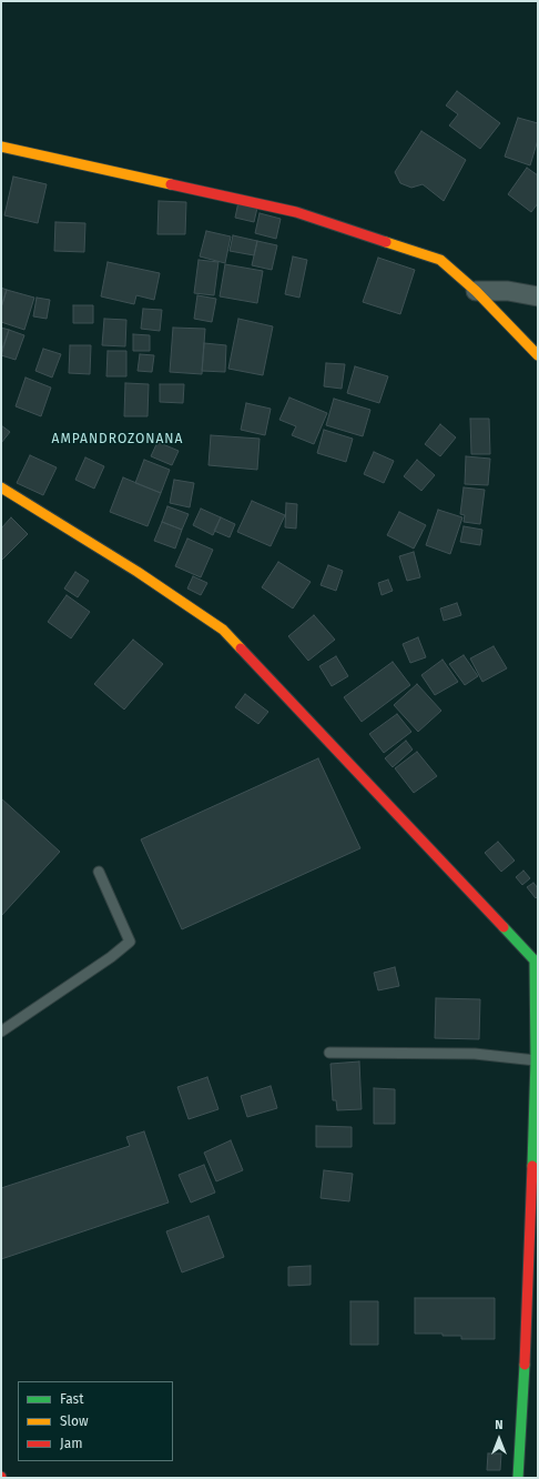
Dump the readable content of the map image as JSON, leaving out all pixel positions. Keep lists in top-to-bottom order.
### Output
{
  "districts": ["AMPANDROZONANA"],
  "legend": ["Fast", "Slow", "Jam"],
  "north": "top"
}
